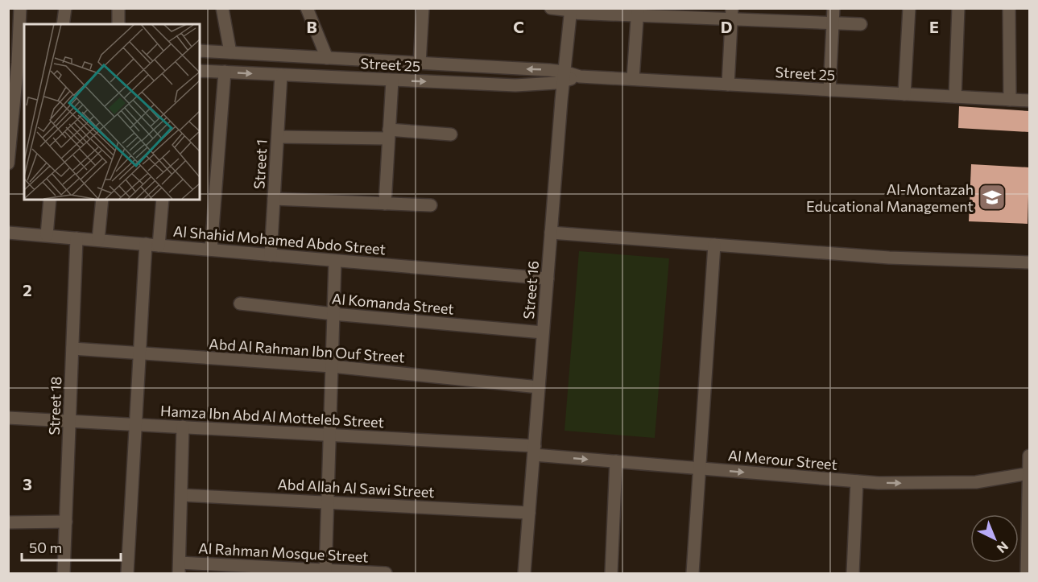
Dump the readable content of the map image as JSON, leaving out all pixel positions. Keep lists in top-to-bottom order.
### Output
{
  "streets": {
    "street": [
      "Street 25",
      "Street 1",
      "Al Shahid Mohamed Abdo Street",
      "Street 16",
      "Al Komanda Street",
      "Abd Al Rahman Ibn Ouf Street",
      "Street 18",
      "Hamza Ibn Abd Al Motteleb Street",
      "Al Merour Street",
      "Abd Allah Al Sawi Street",
      "Al Rahman Mosque Street"
    ]
  },
  "crossings": [
    ["Street 25", "Street 1"],
    ["Street 25", "Street 16"],
    ["Street 1", "Al Shahid Mohamed Abdo Street"],
    ["Al Shahid Mohamed Abdo Street", "Street 16"],
    ["Al Shahid Mohamed Abdo Street", "Street 18"],
    ["Street 16", "Al Komanda Street"],
    ["Street 16", "Abd Al Rahman Ibn Ouf Street"],
    ["Street 16", "Hamza Ibn Abd Al Motteleb Street"],
    ["Street 16", "Al Merour Street"],
    ["Street 16", "Abd Allah Al Sawi Street"],
    ["Abd Al Rahman Ibn Ouf Street", "Street 18"],
    ["Street 18", "Hamza Ibn Abd Al Motteleb Street"],
    ["Hamza Ibn Abd Al Motteleb Street", "Al Merour Street"]
  ],
  "one_way": ["Al Merour Street"],
  "places": {
    "school or university": ["Al-Montazah Educational Management"]
  },
  "scale_bar": "50 m",
  "north": "bottom right",
  "grid": {
    "columns": [
      "B",
      "C",
      "D",
      "E"
    ],
    "rows": ["2", "3"]
  }
}
